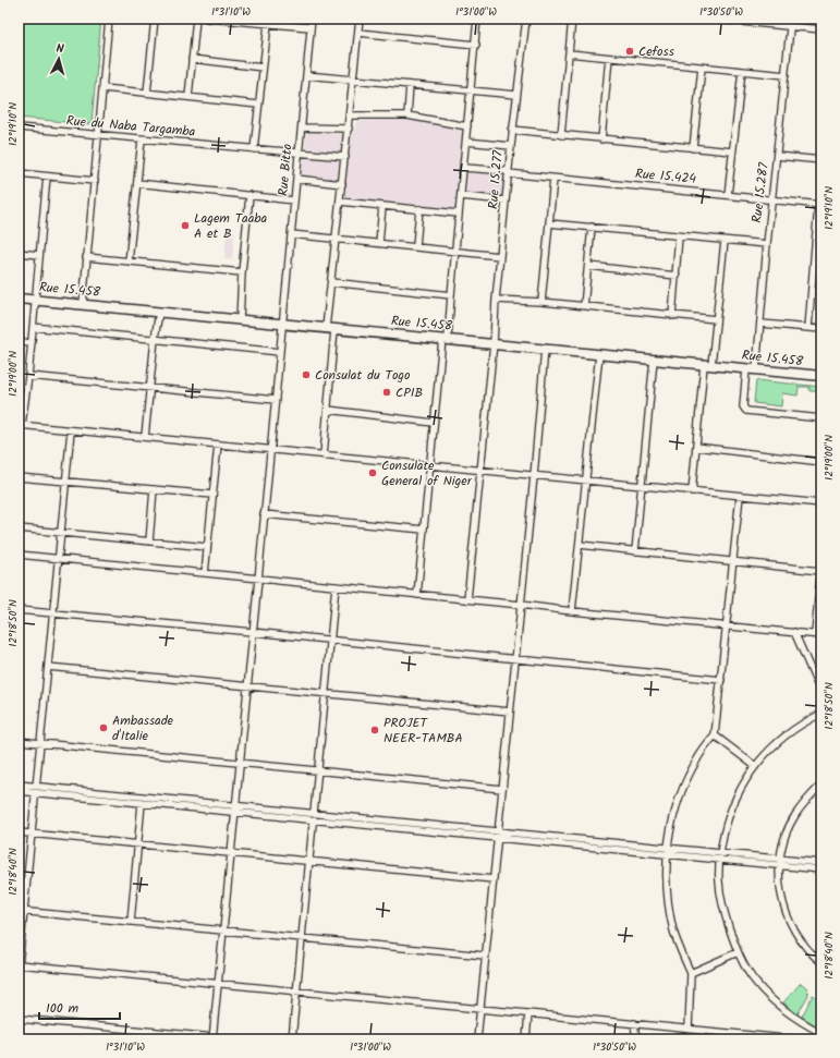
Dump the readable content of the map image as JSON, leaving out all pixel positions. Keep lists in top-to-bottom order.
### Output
{
  "streets": {
    "main road": ["Rue 15.458"],
    "street": [
      "Rue du Naba Targamba",
      "Rue Bitto",
      "Rue 15.424",
      "Rue 15.277",
      "Rue 15.287"
    ]
  },
  "crossings": [
    ["Rue du Naba Targamba", "Rue Bitto"],
    ["Rue Bitto", "Rue 15.458"],
    ["Rue 15.424", "Rue 15.277"],
    ["Rue 15.424", "Rue 15.287"],
    ["Rue 15.277", "Rue 15.458"],
    ["Rue 15.287", "Rue 15.458"]
  ],
  "places": [
    "Cefoss",
    "Lagem Taaba A et B",
    "Consulat du Togo",
    "CPIB",
    "Consulate General of Niger",
    "Ambassade d'Italie",
    "PROJET NEER-TAMBA"
  ],
  "scale_bar": "100 m",
  "north": "top",
  "coordinates": [
    "1°31'10\"W",
    "1°31'00\"W",
    "1°30'50\"W",
    "12°19'10\"N",
    "12°19'00\"N",
    "12°18'50\"N",
    "12°18'40\"N"
  ]
}
